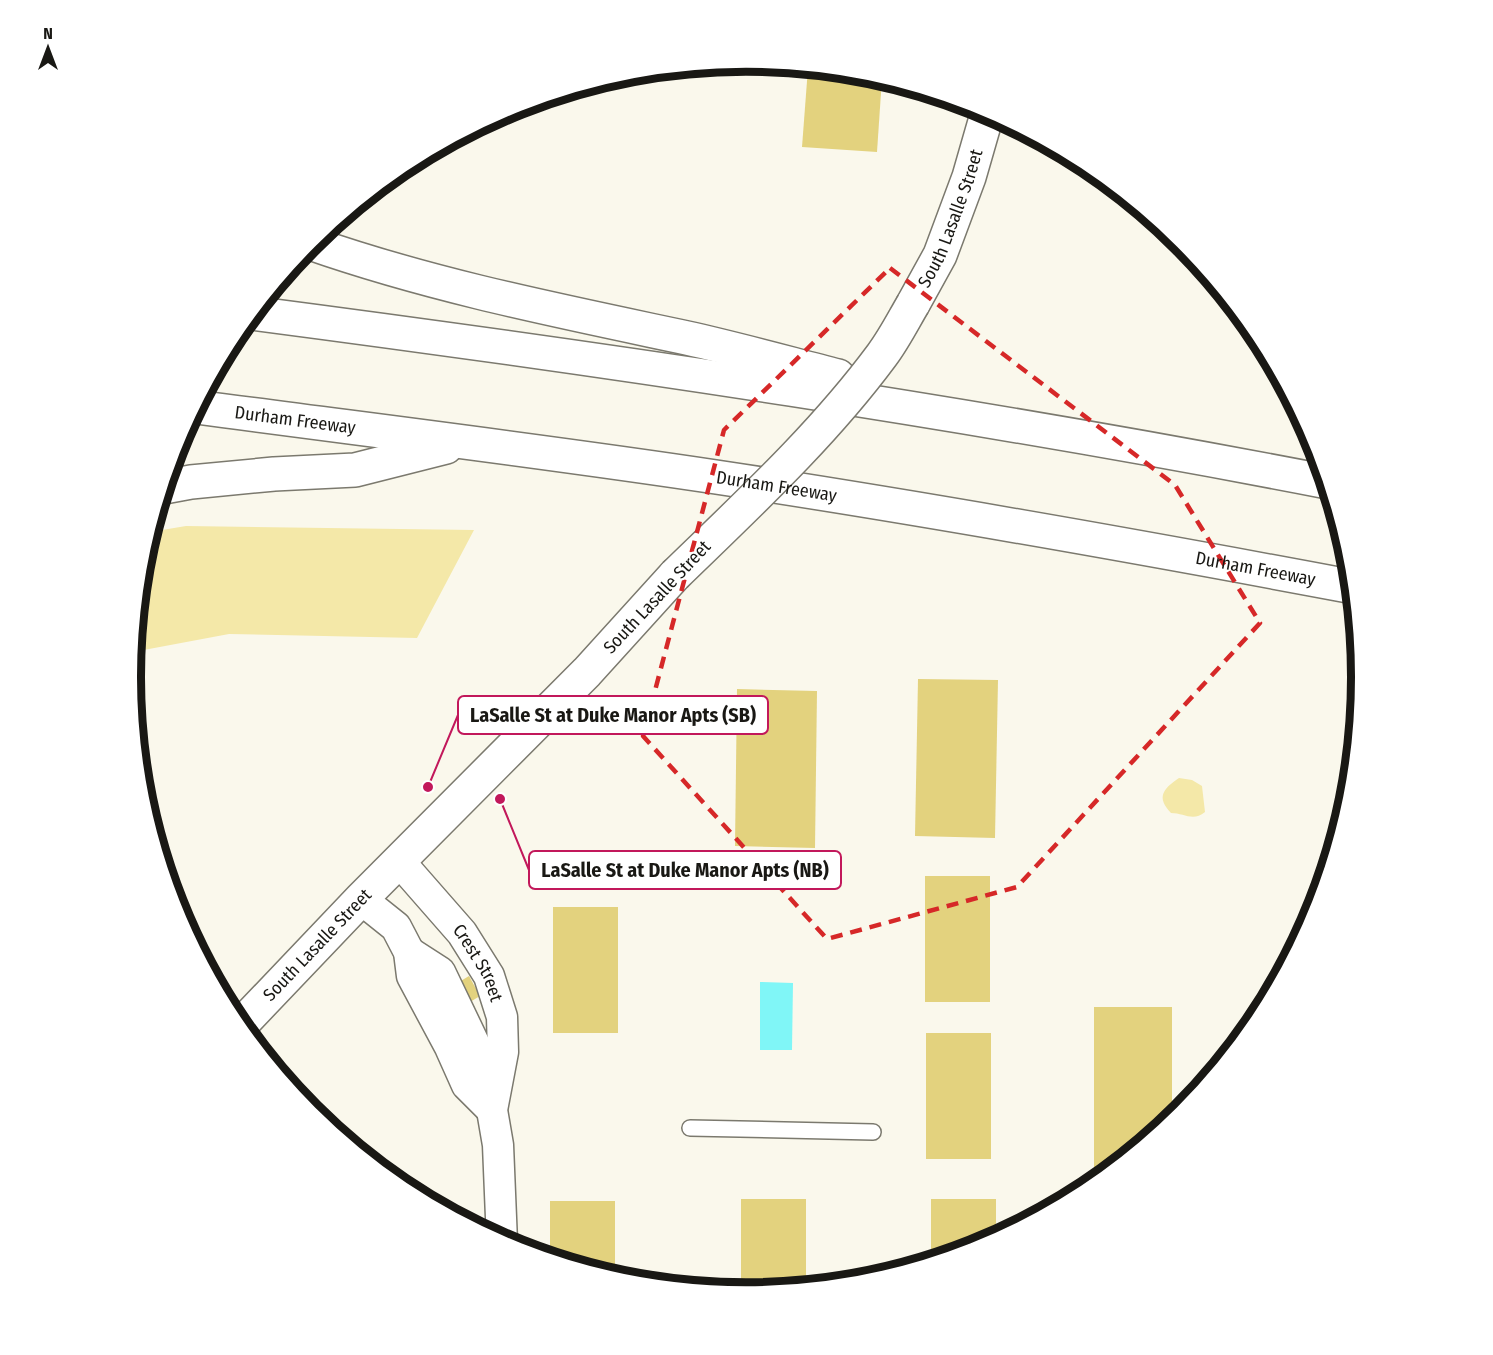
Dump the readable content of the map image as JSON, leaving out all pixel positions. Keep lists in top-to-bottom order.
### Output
{
  "streets": {
    "main road": ["South Lasalle Street", "Durham Freeway"],
    "street": ["Crest Street"]
  },
  "crossings": [
    ["South Lasalle Street", "Crest Street"]
  ],
  "places": ["LaSalle St at Duke Manor Apts (SB)", "LaSalle St at Duke Manor Apts (NB)"],
  "north": "top"
}
